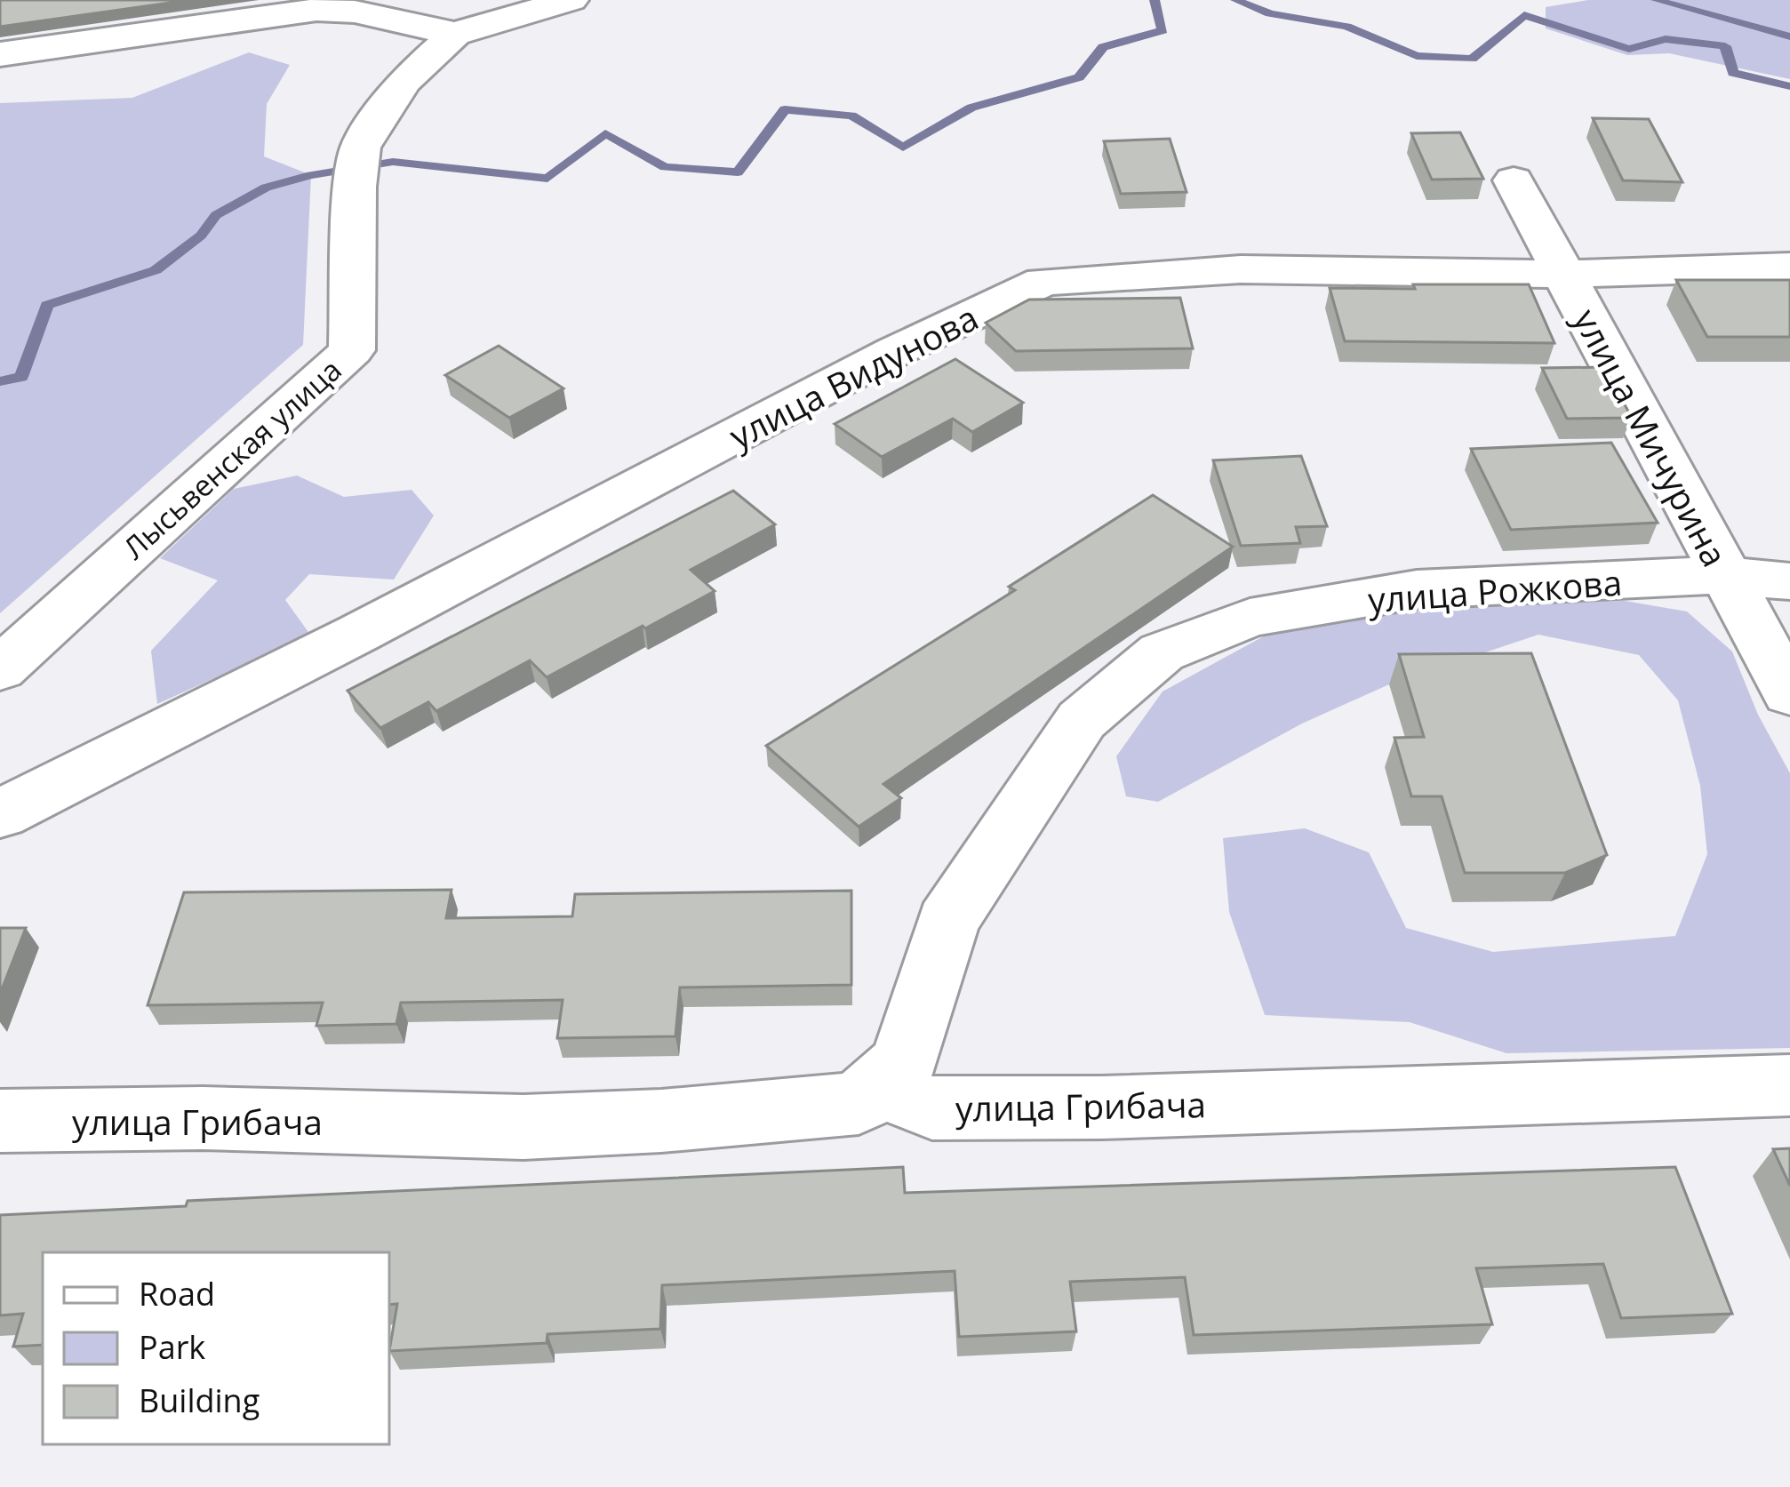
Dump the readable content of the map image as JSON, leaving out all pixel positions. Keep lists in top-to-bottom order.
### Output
{
  "streets": {
    "street": [
      "улица Видунова",
      "улица Мичурина",
      "Лысьвенская улица",
      "улица Рожкова",
      "улица Грибача"
    ]
  },
  "crossings": [
    ["улица Видунова", "улица Мичурина"],
    ["улица Мичурина", "улица Рожкова"],
    ["улица Рожкова", "улица Грибача"]
  ],
  "legend": ["Road", "Park", "Building"]
}
